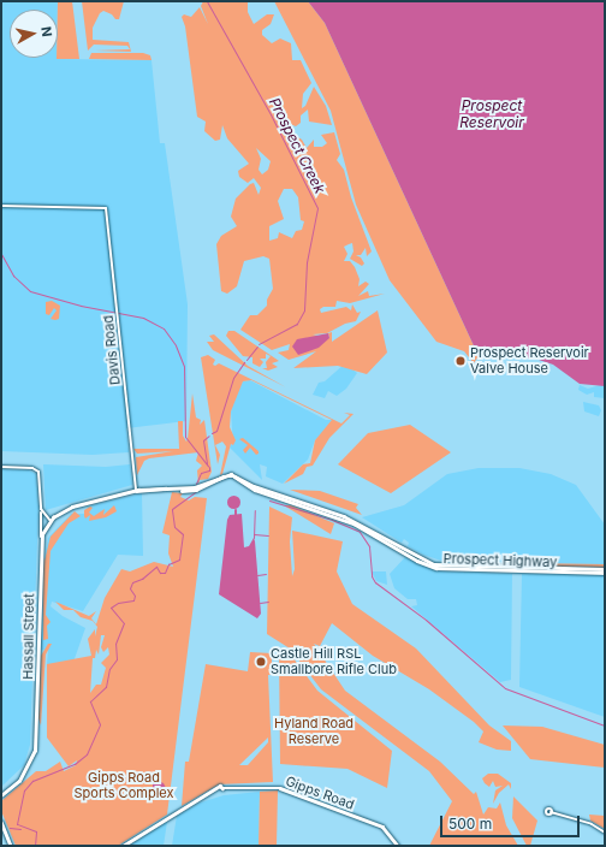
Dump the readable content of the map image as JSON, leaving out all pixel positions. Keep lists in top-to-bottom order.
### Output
{
  "streets": {
    "main road": ["Prospect Highway", "Hassall Street", "Gipps Road"],
    "street": ["Davis Road"]
  },
  "crossings": [
    ["Davis Road", "Prospect Highway"],
    ["Prospect Highway", "Hassall Street"]
  ],
  "water": ["Prospect Reservoir", "Prospect Creek"],
  "parks": ["Hyland Road Reserve", "Gipps Road Sports Complex"],
  "places": ["Prospect Reservoir Valve House", "Castle Hill RSL Smallbore Rifle Club"],
  "scale_bar": "500 m",
  "north": "right"
}
